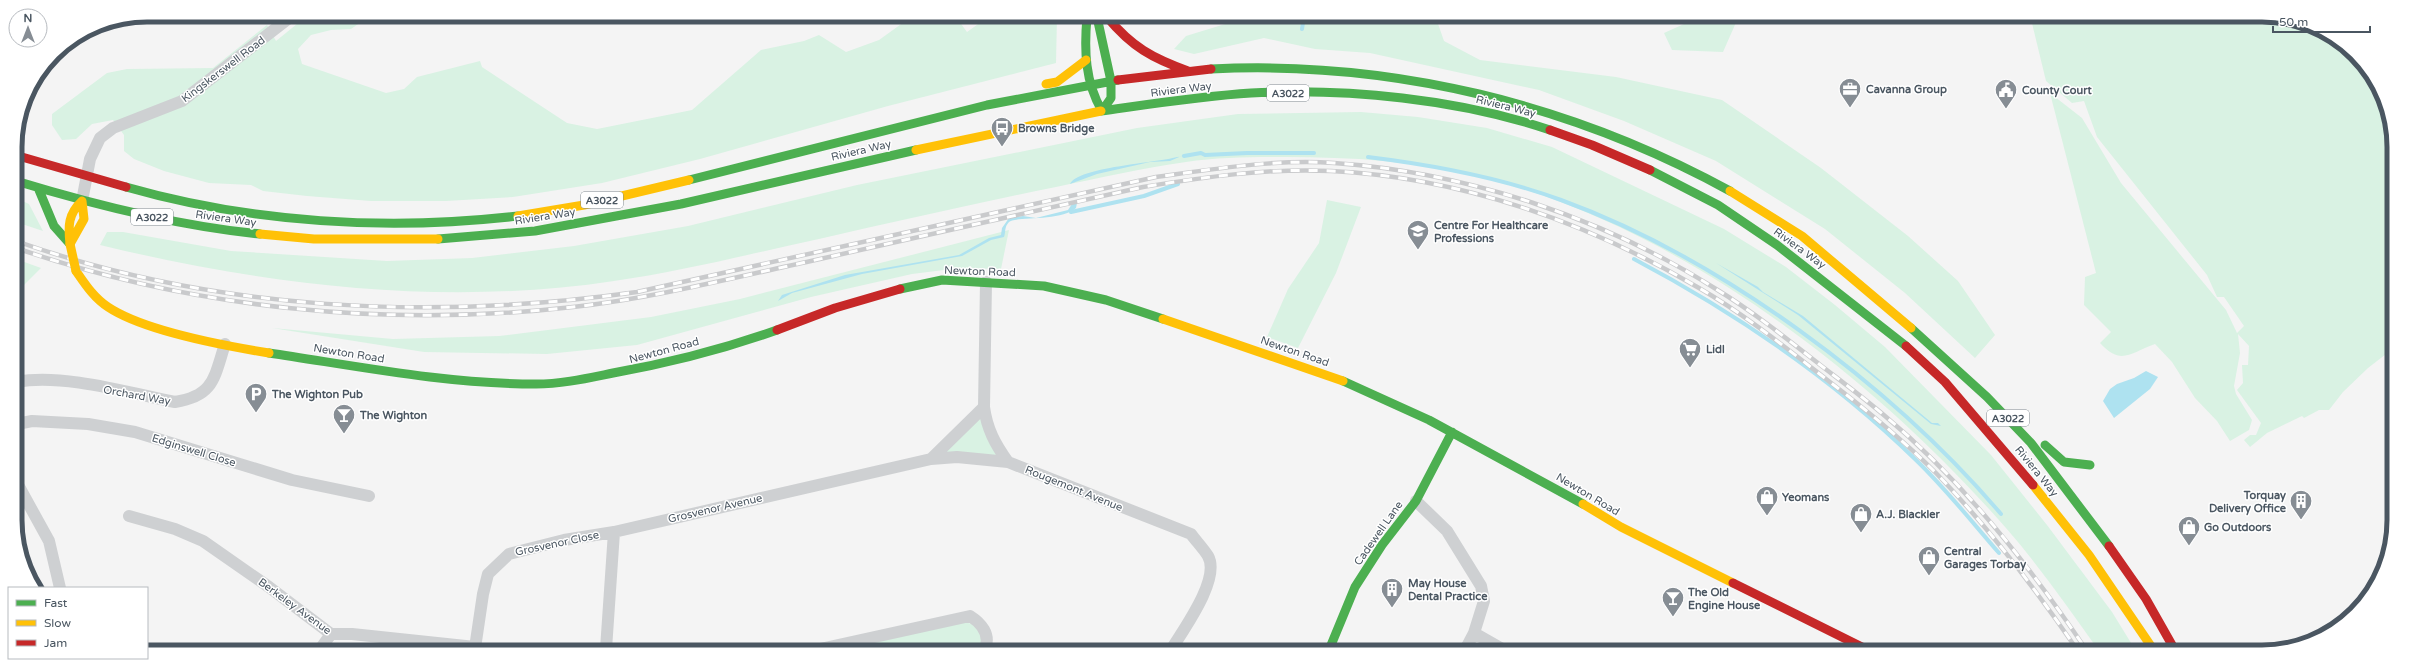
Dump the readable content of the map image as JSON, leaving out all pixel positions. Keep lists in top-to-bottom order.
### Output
{
  "streets": {
    "main road": [
      "Riviera Way",
      "A3022",
      "Newton Road",
      "Cadewell Lane"
    ],
    "street": [
      "Kingskerswell Road",
      "Orchard Way",
      "Edginswell Close",
      "Rougemont Avenue",
      "Grosvenor Avenue",
      "Grosvenor Close",
      "Berkeley Avenue"
    ]
  },
  "crossings": [
    ["Kingskerswell Road", "Riviera Way"],
    ["Kingskerswell Road", "Newton Road"],
    ["Riviera Way", "A3022"],
    ["Riviera Way", "Newton Road"],
    ["Newton Road", "Orchard Way"],
    ["Newton Road", "Cadewell Lane"],
    ["Rougemont Avenue", "Grosvenor Avenue"],
    ["Grosvenor Avenue", "Grosvenor Close"]
  ],
  "places": {
    "office": ["Cavanna Group"],
    "public building": ["County Court"],
    "bus stop": ["Browns Bridge"],
    "school or university": ["Centre For Healthcare Professions"],
    "supermarket": ["Lidl"],
    "parking": ["The Wighton Pub"],
    "bar": ["The Wighton", "The Old Engine House"],
    "shop": [
      "Yeomans",
      "A.J. Blackler",
      "Go Outdoors",
      "Central Garages Torbay"
    ],
    "building": ["Torquay Delivery Office", "May House Dental Practice"]
  },
  "legend": ["Fast", "Slow", "Jam"],
  "scale_bar": "50 m",
  "north": "top"
}
